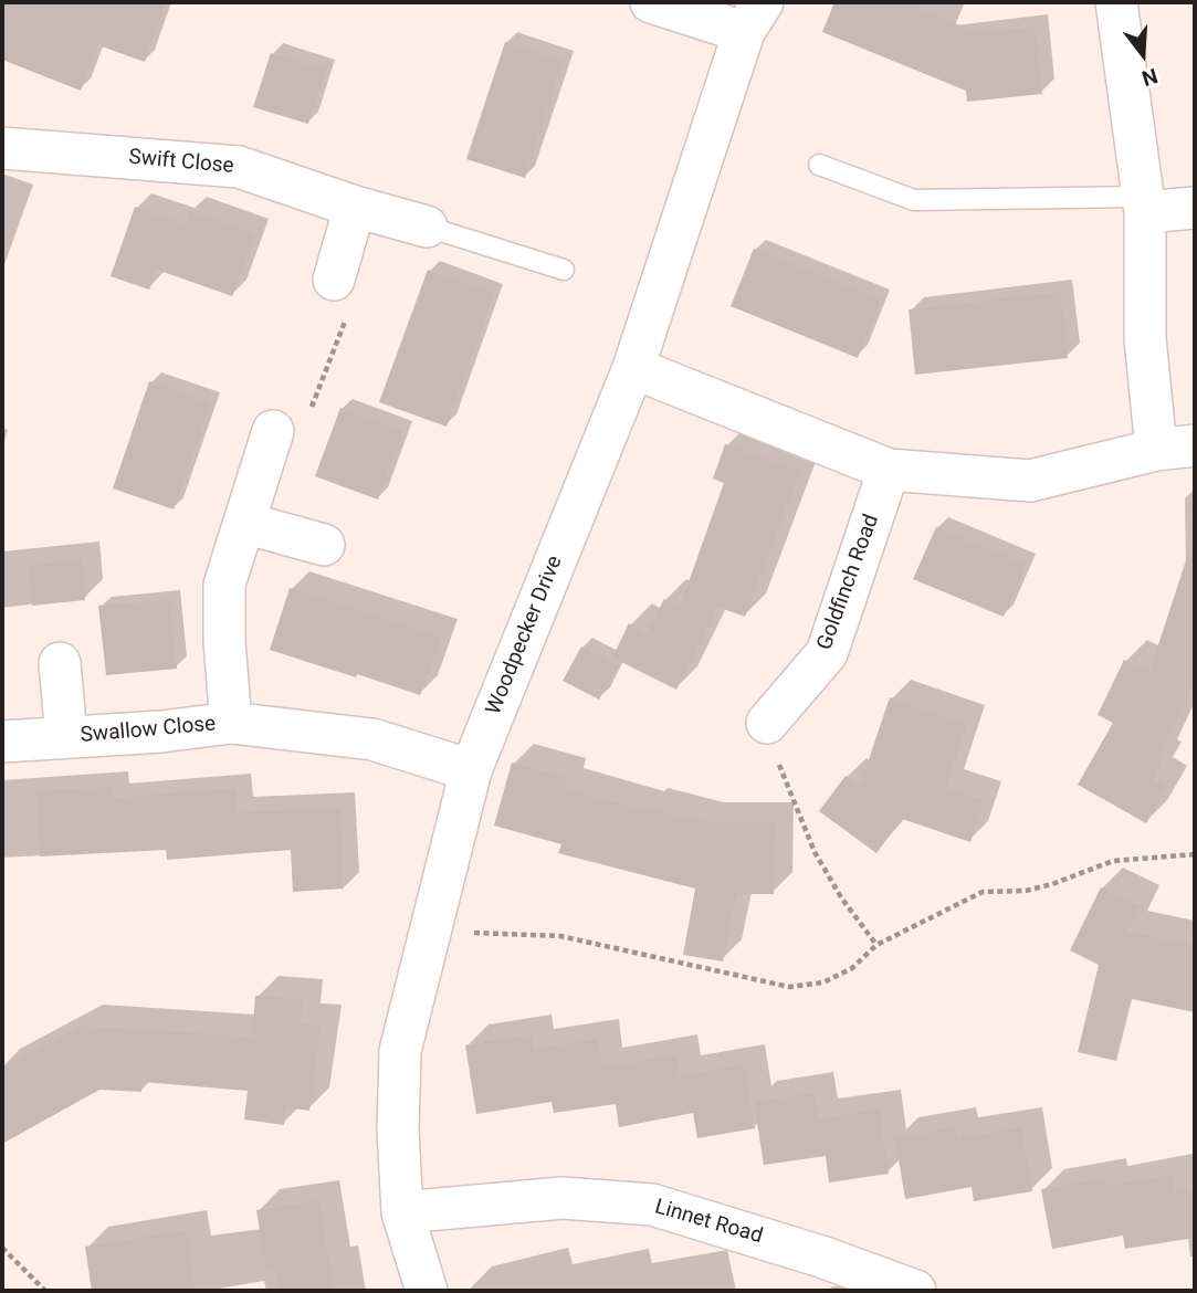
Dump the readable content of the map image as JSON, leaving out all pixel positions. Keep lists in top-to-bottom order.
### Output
{
  "streets": {
    "street": [
      "Swift Close",
      "Goldfinch Road",
      "Woodpecker Drive",
      "Swallow Close",
      "Linnet Road"
    ]
  },
  "crossings": [
    ["Woodpecker Drive", "Swallow Close"],
    ["Woodpecker Drive", "Linnet Road"]
  ],
  "north": "bottom"
}
